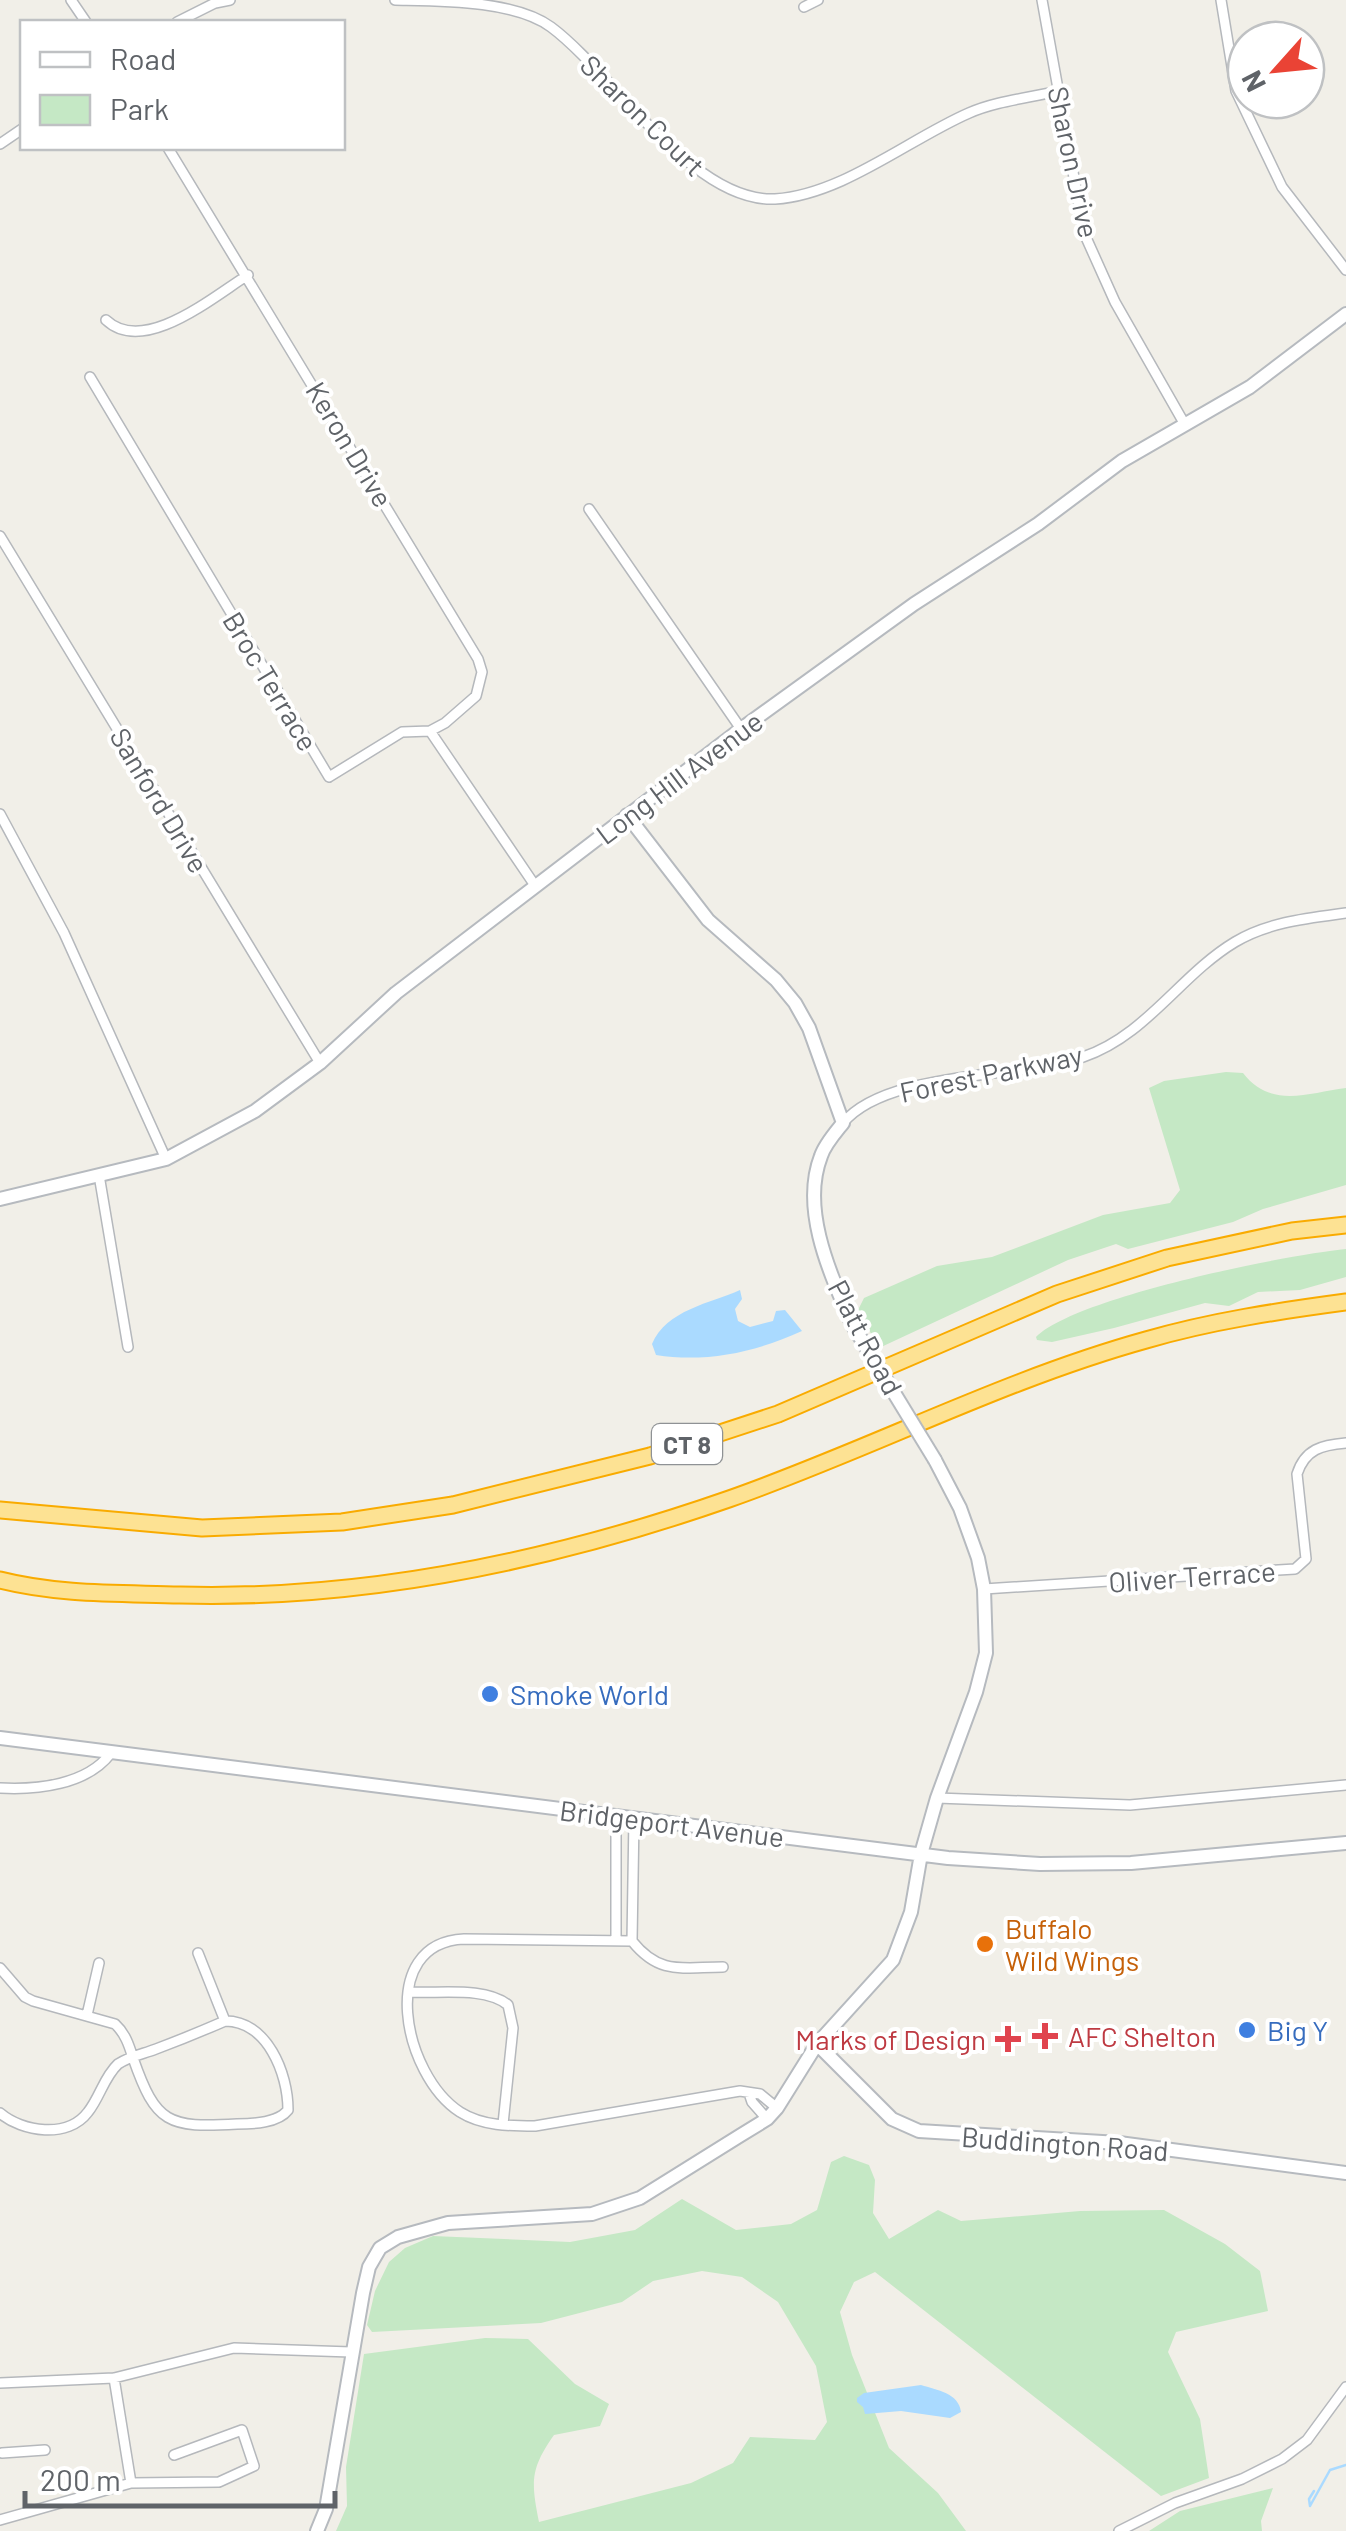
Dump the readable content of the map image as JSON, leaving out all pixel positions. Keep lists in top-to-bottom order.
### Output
{
  "streets": {
    "highway": ["CT 8"],
    "street": [
      "Sharon Court",
      "Sharon Drive",
      "Keron Drive",
      "Broc Terrace",
      "Long Hill Avenue",
      "Sanford Drive",
      "Forest Parkway",
      "Platt Road",
      "Oliver Terrace",
      "Bridgeport Avenue",
      "Buddington Road"
    ]
  },
  "crossings": [
    ["Sharon Court", "Sharon Drive"],
    ["Sharon Drive", "Long Hill Avenue"],
    ["Keron Drive", "Broc Terrace"],
    ["Long Hill Avenue", "Sanford Drive"],
    ["Forest Parkway", "Platt Road"],
    ["Platt Road", "Oliver Terrace"],
    ["Platt Road", "Bridgeport Avenue"],
    ["Platt Road", "Buddington Road"]
  ],
  "places": {
    "other": ["Smoke World", "Buffalo Wild Wings", "Big Y"],
    "health": ["AFC Shelton", "Marks of Design"]
  },
  "legend": ["Road", "Park"],
  "scale_bar": "200 m",
  "north": "bottom left"
}
